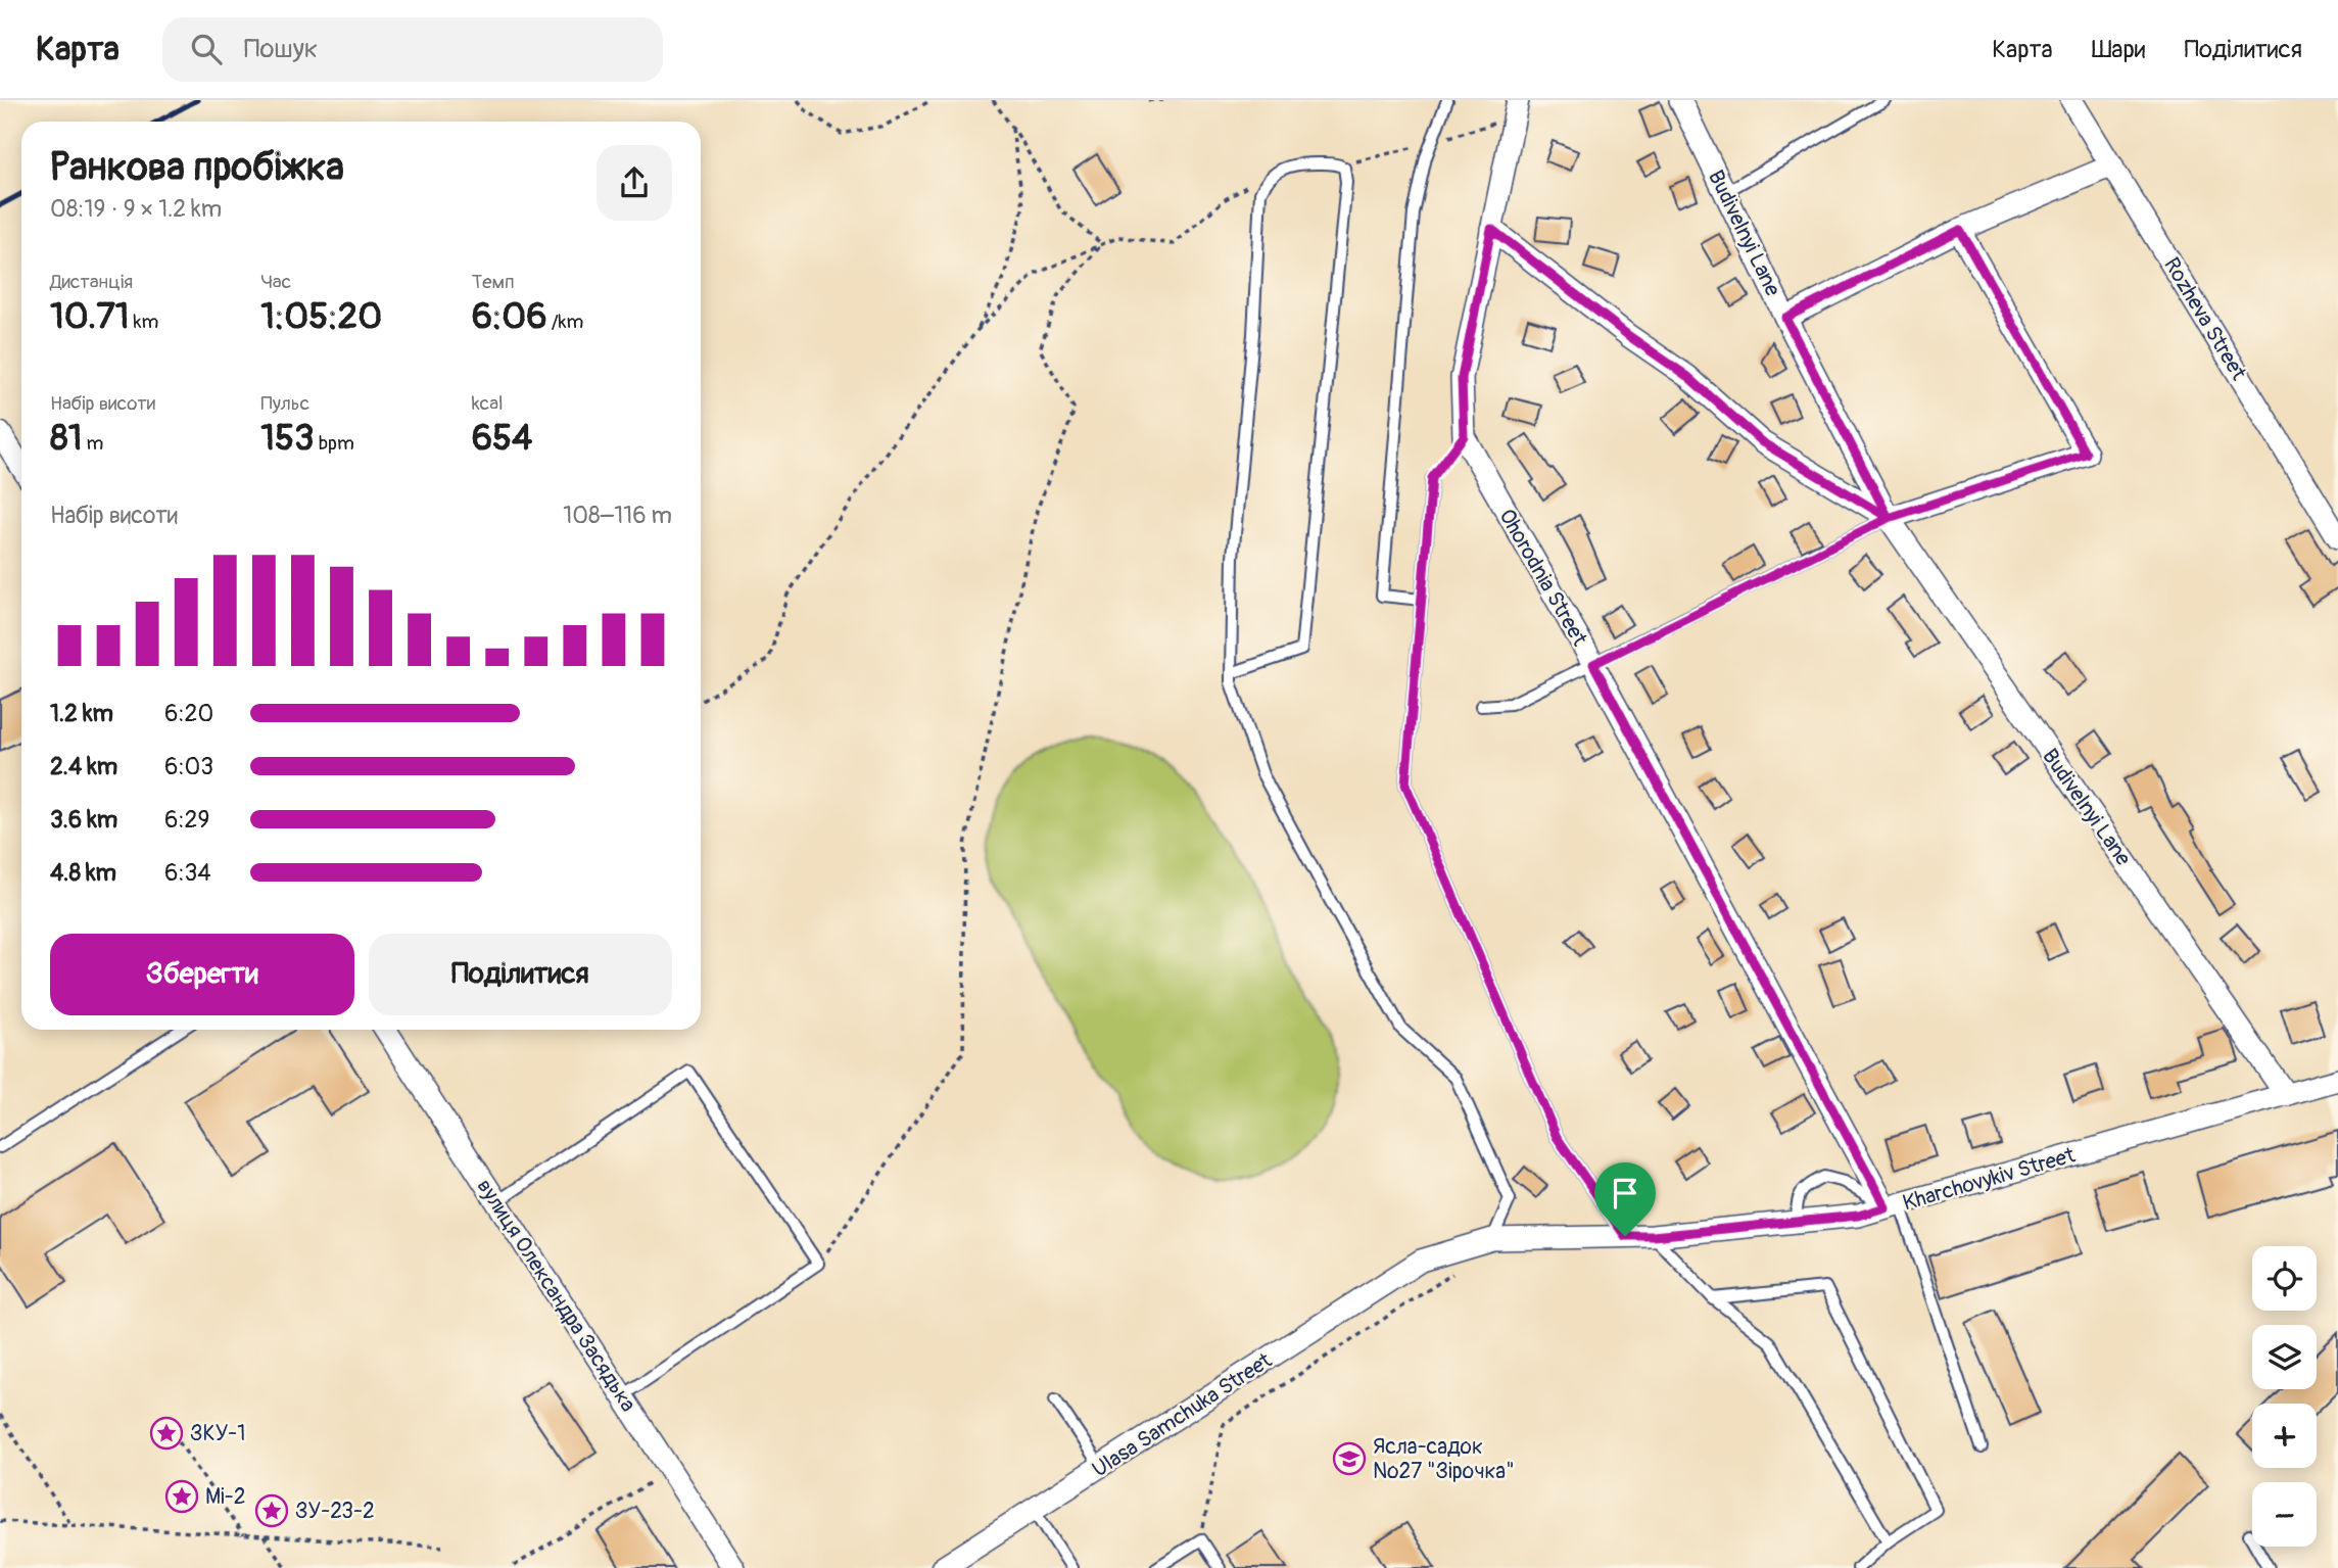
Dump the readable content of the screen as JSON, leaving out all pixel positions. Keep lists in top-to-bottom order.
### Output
{
  "streets": {
    "street": [
      "Budivelnyi Lane",
      "Rozheva Street",
      "Ohorodnia Street",
      "Kharchovykiv Street",
      "вулиця Олександра Засядька",
      "Ulasa Samchuka Street"
    ]
  },
  "crossings": [
    ["Budivelnyi Lane", "Ohorodnia Street"],
    ["Budivelnyi Lane", "Kharchovykiv Street"],
    ["Ohorodnia Street", "Kharchovykiv Street"],
    ["Kharchovykiv Street", "Ulasa Samchuka Street"]
  ],
  "places": {
    "place": ["ЗКУ-1", "Мі-2", "ЗУ-23-2"],
    "school or university": ["Ясла-садок №27 \"Зірочка\""]
  },
  "page": {
    "header": "Карта",
    "search": "Пошук",
    "nav": ["Карта", "Шари", "Поділитися"],
    "heading": ["Ранкова пробіжка", "08:19 · 9 × 1.2 km"],
    "stats": [
      ["Дистанція", "10.71 km"],
      ["Час", "1:05:20"],
      ["Темп", "6:06 /km"],
      ["Набір висоти", "81 m"],
      ["Пульс", "153 bpm"],
      ["kcal", "654"]
    ],
    "chart": ["Набір висоти", "108–116 m"],
    "list": [
      {
        "name": "1.2 km",
        "note": "6:20"
      },
      {
        "name": "2.4 km",
        "note": "6:03"
      },
      {
        "name": "3.6 km",
        "note": "6:29"
      },
      {
        "name": "4.8 km",
        "note": "6:34"
      }
    ],
    "buttons": ["Зберегти", "Поділитися"],
    "map_buttons": ["+", "−"]
  }
}
